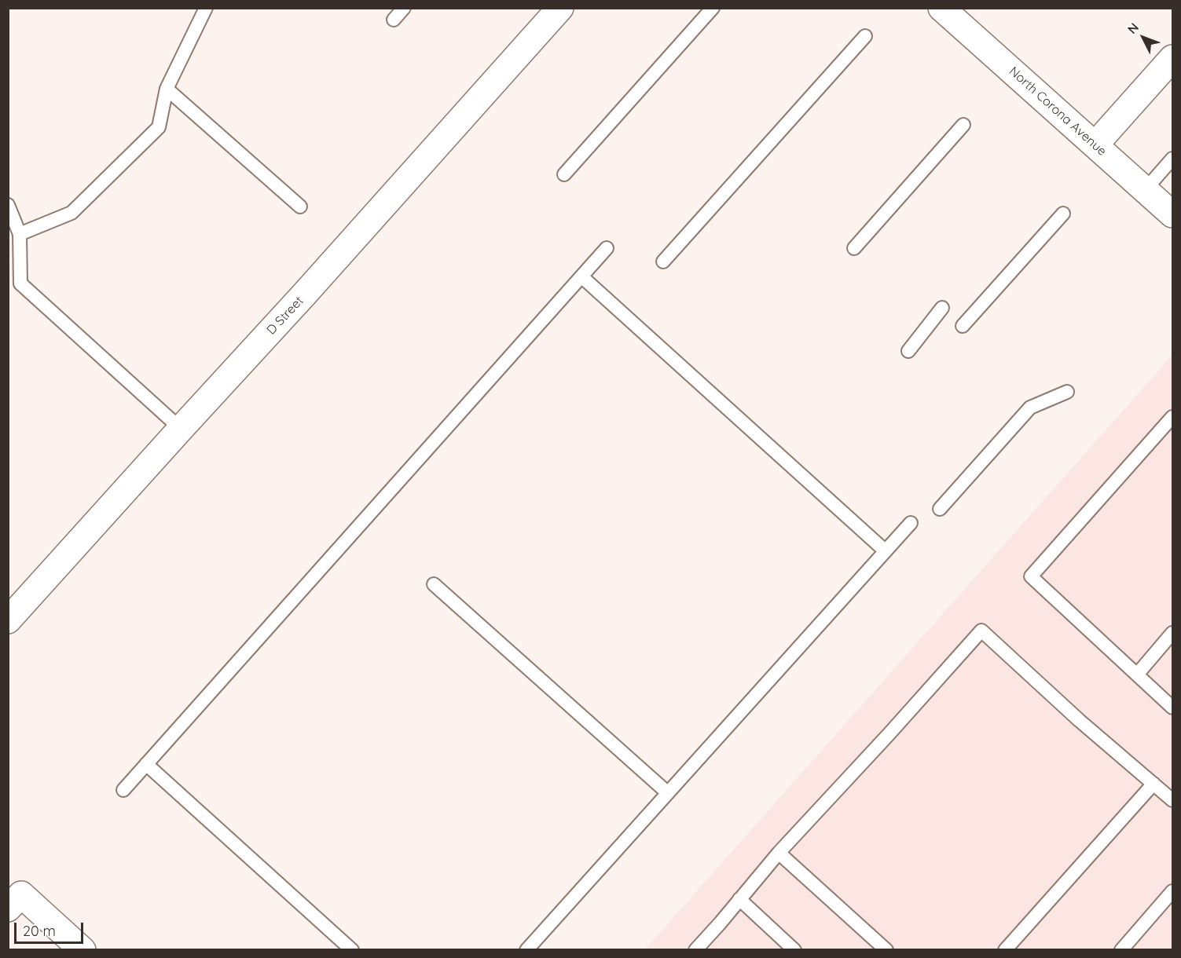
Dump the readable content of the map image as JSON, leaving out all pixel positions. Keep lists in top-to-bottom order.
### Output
{
  "streets": {
    "street": ["North Corona Avenue", "D Street"]
  },
  "scale_bar": "20 m",
  "north": "top left"
}
